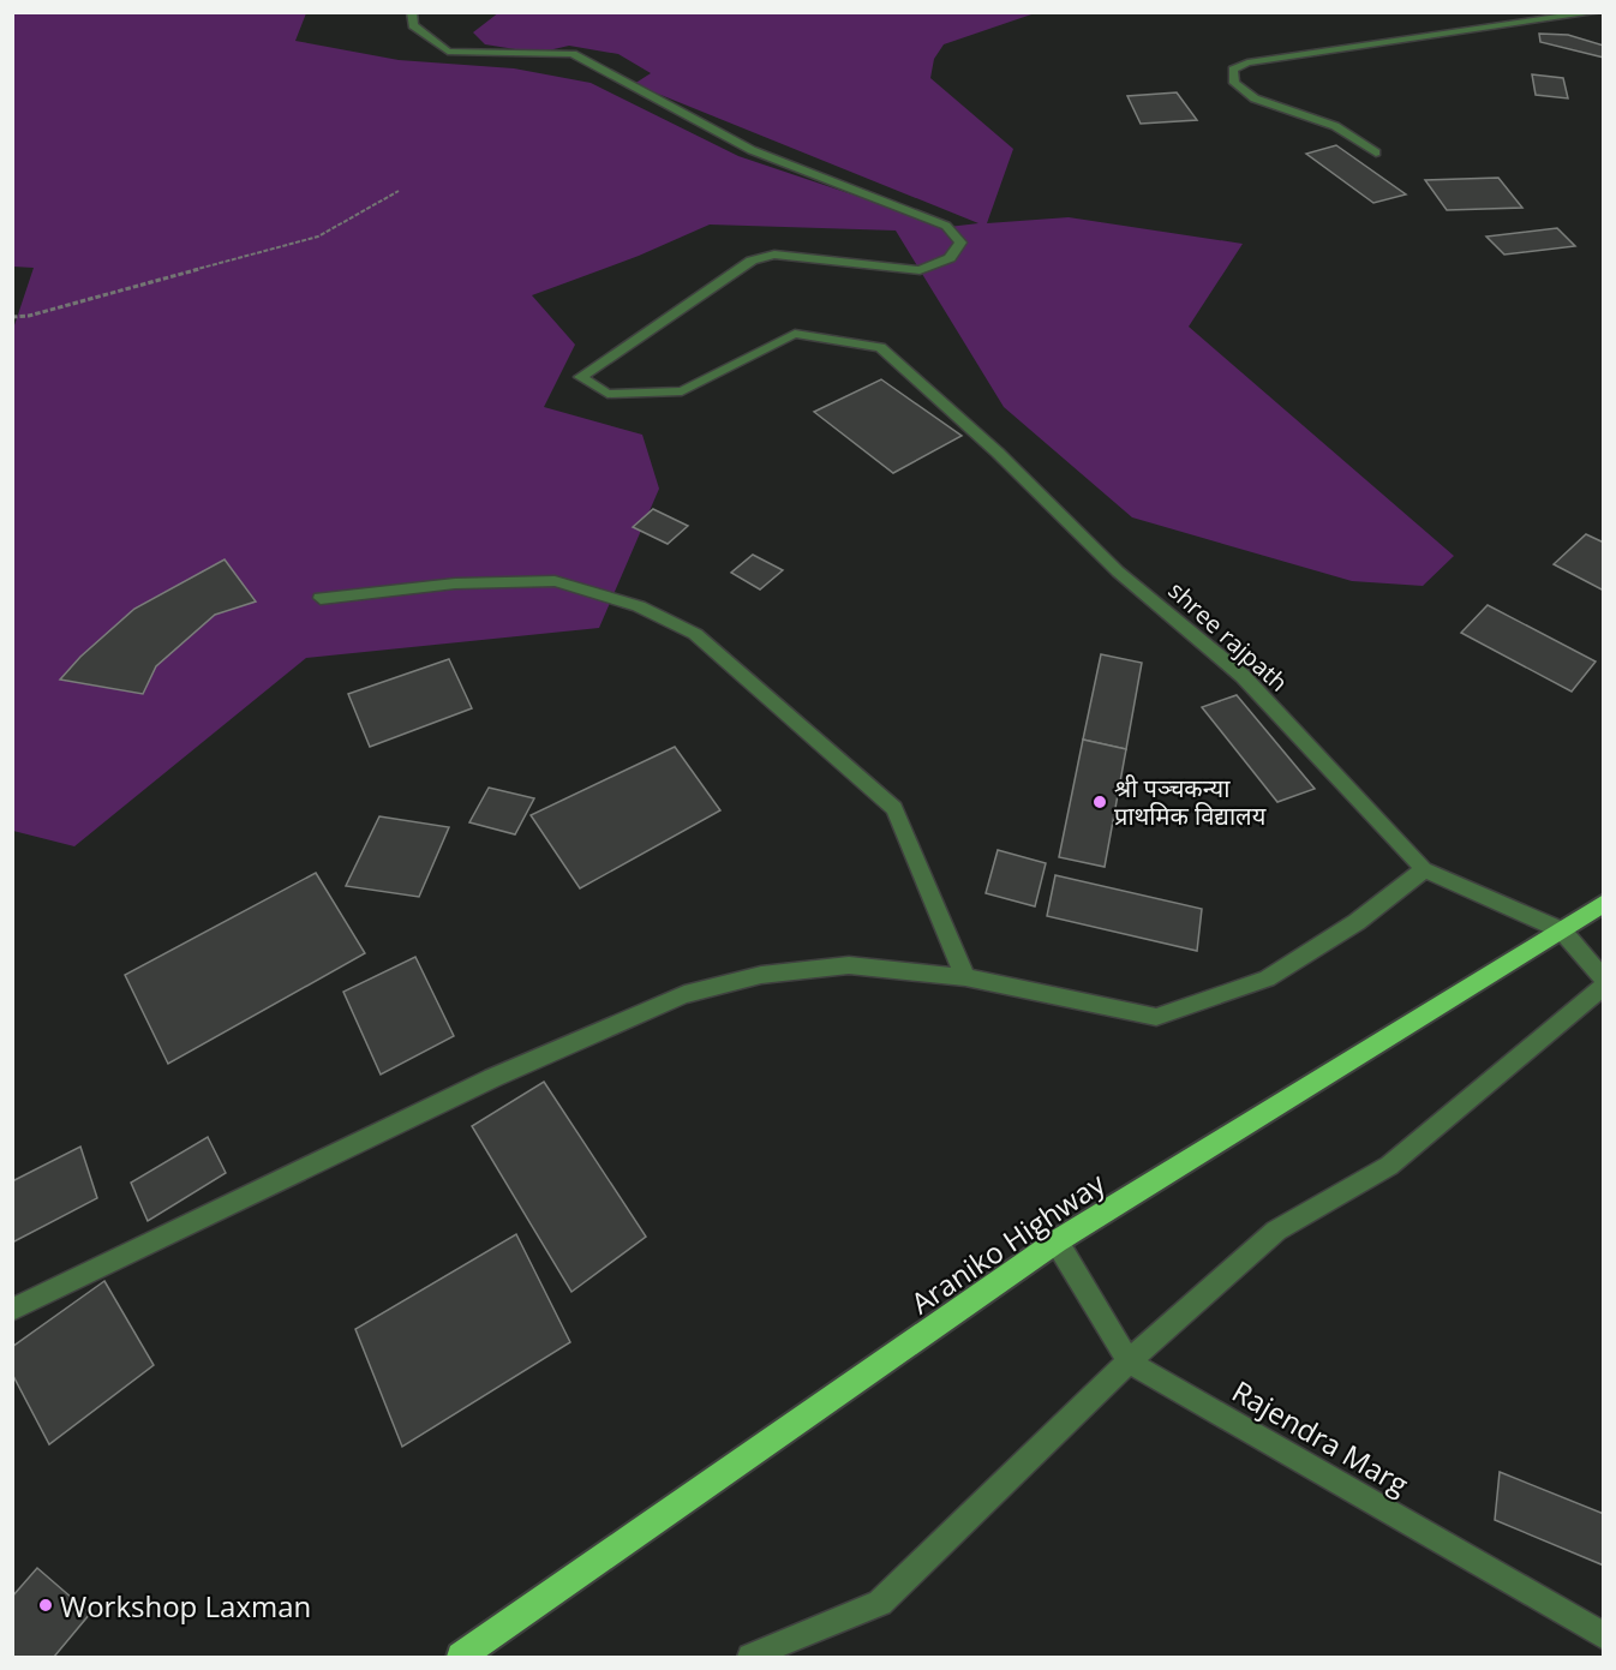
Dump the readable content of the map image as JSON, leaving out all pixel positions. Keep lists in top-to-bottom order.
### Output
{
  "streets": {
    "highway": ["Araniko Highway"],
    "street": ["shree rajpath", "Rajendra Marg"]
  },
  "crossings": [
    ["shree rajpath", "Araniko Highway"],
    ["Araniko Highway", "Rajendra Marg"]
  ],
  "places": ["श्री पञ्चकन्या प्राथमिक विद्यालय", "Workshop Laxman"]
}
